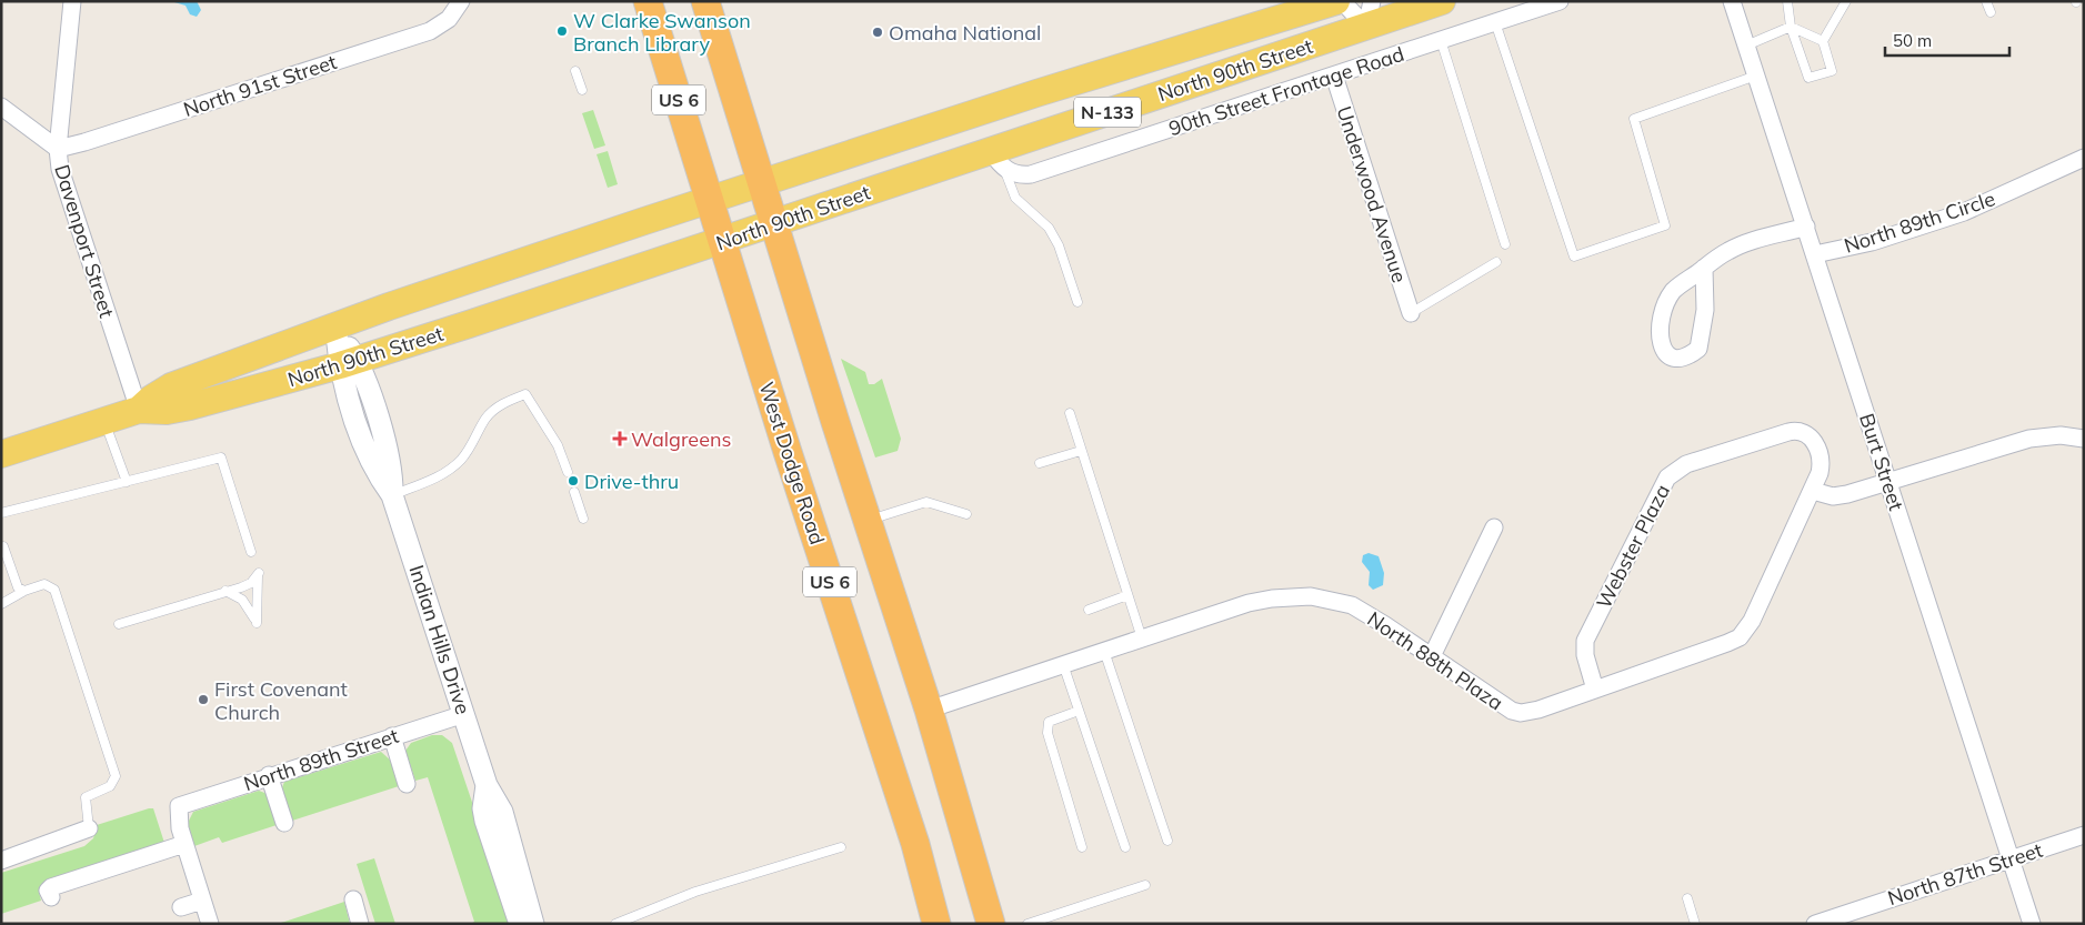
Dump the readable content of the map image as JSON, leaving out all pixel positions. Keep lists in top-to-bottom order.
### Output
{
  "streets": {
    "highway": ["US 6", "West Dodge Road"],
    "main road": ["North 90th Street", "N-133"],
    "street": [
      "North 91st Street",
      "90th Street Frontage Road",
      "Underwood Avenue",
      "North 89th Circle",
      "Davenport Street",
      "Burt Street",
      "Webster Plaza",
      "Indian Hills Drive",
      "North 88th Plaza",
      "North 89th Street",
      "North 87th Street"
    ]
  },
  "crossings": [
    ["North 90th Street", "90th Street Frontage Road"],
    ["North 90th Street", "US 6"],
    ["North 90th Street", "Davenport Street"],
    ["North 90th Street", "West Dodge Road"],
    ["North 90th Street", "Indian Hills Drive"],
    ["North 91st Street", "Davenport Street"],
    ["90th Street Frontage Road", "Underwood Avenue"],
    ["US 6", "North 88th Plaza"],
    ["North 89th Circle", "Burt Street"],
    ["Burt Street", "North 87th Street"],
    ["Webster Plaza", "North 88th Plaza"],
    ["Indian Hills Drive", "North 89th Street"]
  ],
  "places": {
    "other": [
      "W Clarke Swanson Branch Library",
      "Omaha National",
      "Drive-thru",
      "First Covenant Church"
    ],
    "health": ["Walgreens"]
  },
  "scale_bar": "50 m"
}
